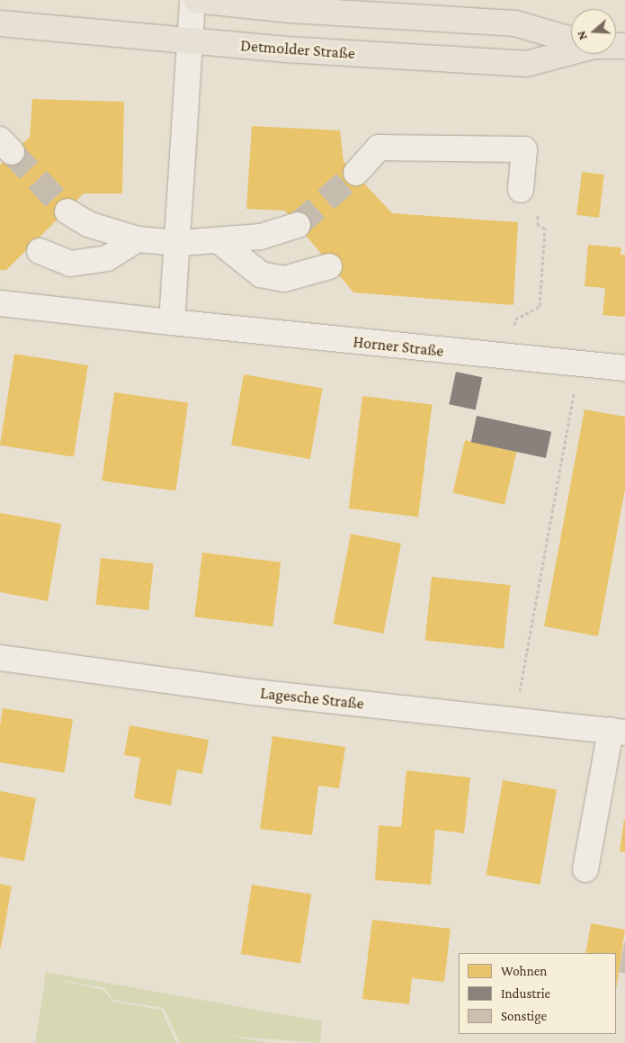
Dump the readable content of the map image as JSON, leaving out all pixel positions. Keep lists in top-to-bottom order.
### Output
{
  "streets": {
    "main road": ["Detmolder Straße"],
    "street": ["Horner Straße", "Lagesche Straße"]
  },
  "legend": ["Wohnen", "Industrie", "Sonstige"],
  "north": "left"
}
